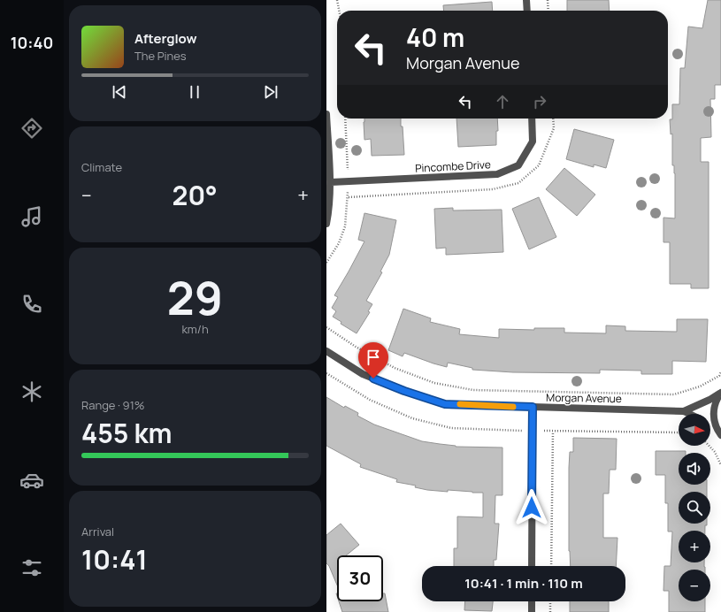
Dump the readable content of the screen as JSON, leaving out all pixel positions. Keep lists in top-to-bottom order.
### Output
{
  "streets": {
    "street": ["Pincombe Drive", "Morgan Avenue"]
  },
  "north": "right",
  "page": {
    "tabs": "10:40",
    "turn": ["40 m", "Morgan Avenue"],
    "song": ["Afterglow", "The Pines"],
    "tile": [
      "Climate",
      ["29", "km/h"],
      ["Range · 91%", "455 km"],
      ["Arrival", "10:41"]
    ],
    "heat": ["−", "20°", "+"],
    "map_buttons": ["+", "−"],
    "limit": "30",
    "trip": "10:41 · 1 min · 110 m"
  }
}
